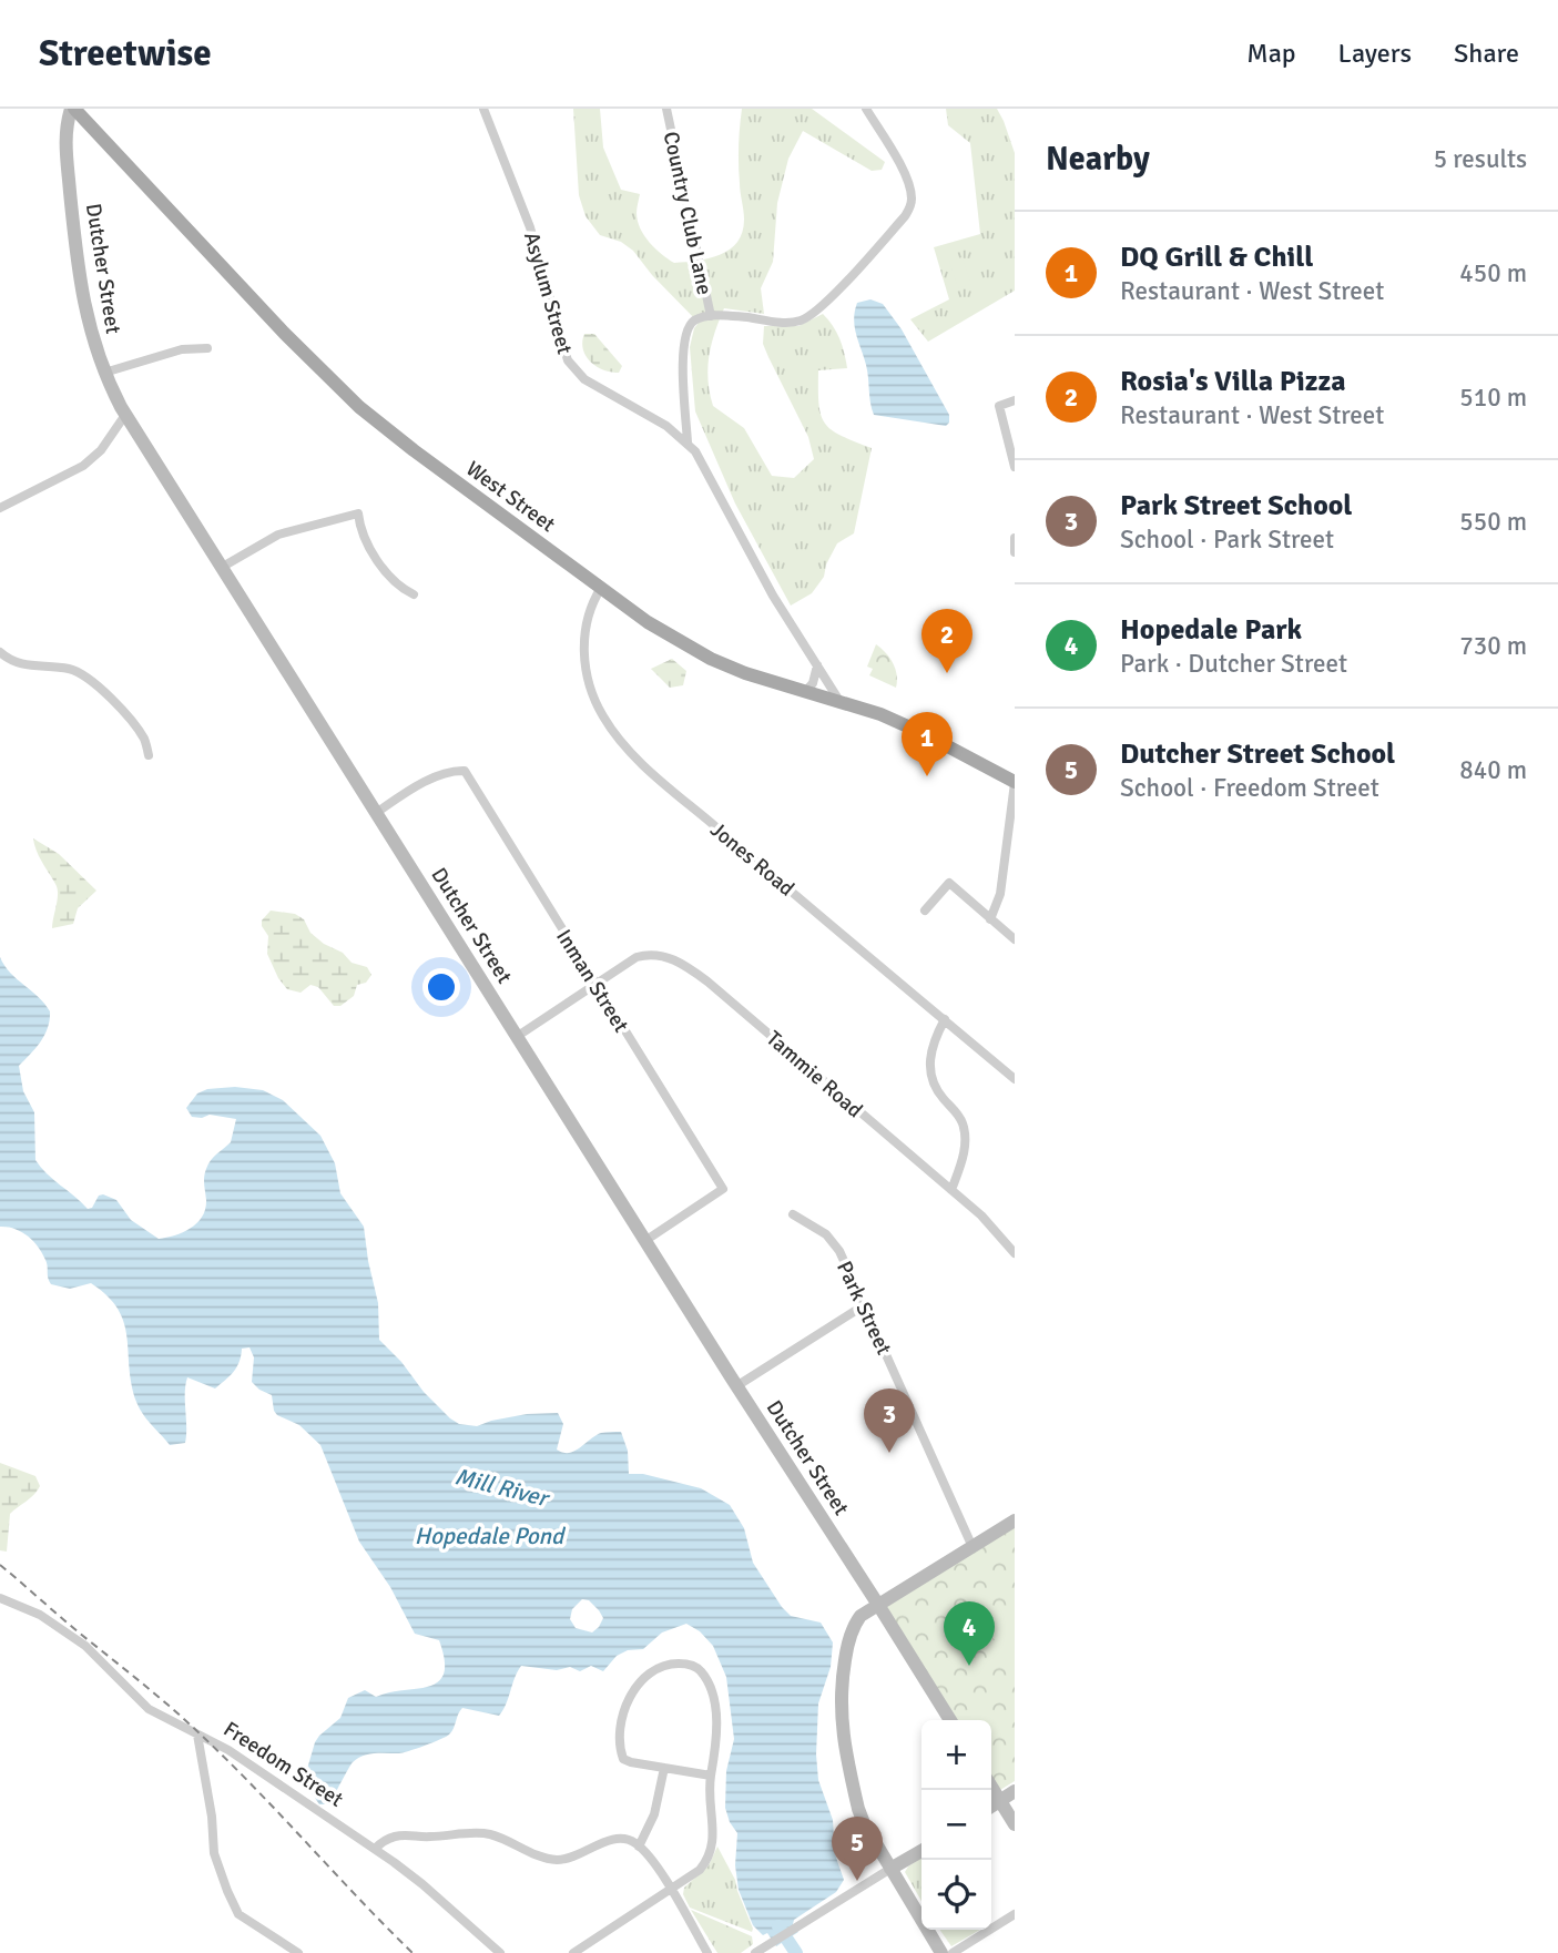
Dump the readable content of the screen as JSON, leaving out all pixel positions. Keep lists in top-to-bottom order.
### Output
{
  "streets": {
    "main road": ["West Street"],
    "street": [
      "Country Club Lane",
      "Dutcher Street",
      "Asylum Street",
      "Jones Road",
      "Inman Street",
      "Tammie Road",
      "Park Street",
      "Freedom Street"
    ]
  },
  "crossings": [
    ["Country Club Lane", "Asylum Street"],
    ["Dutcher Street", "West Street"],
    ["Dutcher Street", "Inman Street"],
    ["Dutcher Street", "Tammie Road"],
    ["Asylum Street", "West Street"],
    ["West Street", "Jones Road"],
    ["Inman Street", "Tammie Road"]
  ],
  "water": ["Mill River", "Hopedale Pond"],
  "page": {
    "header": "Streetwise",
    "nav": ["Map", "Layers", "Share"],
    "heading": ["Nearby", "5 results"],
    "list": [
      {
        "mark": "1",
        "name": "DQ Grill & Chill",
        "note": "Restaurant · West Street",
        "value": "450 m"
      },
      {
        "mark": "2",
        "name": "Rosia's Villa Pizza",
        "note": "Restaurant · West Street",
        "value": "510 m"
      },
      {
        "mark": "3",
        "name": "Park Street School",
        "note": "School · Park Street",
        "value": "550 m"
      },
      {
        "mark": "4",
        "name": "Hopedale Park",
        "note": "Park · Dutcher Street",
        "value": "730 m"
      },
      {
        "mark": "5",
        "name": "Dutcher Street School",
        "note": "School · Freedom Street",
        "value": "840 m"
      }
    ],
    "pins": [
      "2",
      "1",
      "3",
      "4",
      "5"
    ],
    "map_buttons": ["+", "−"]
  }
}
